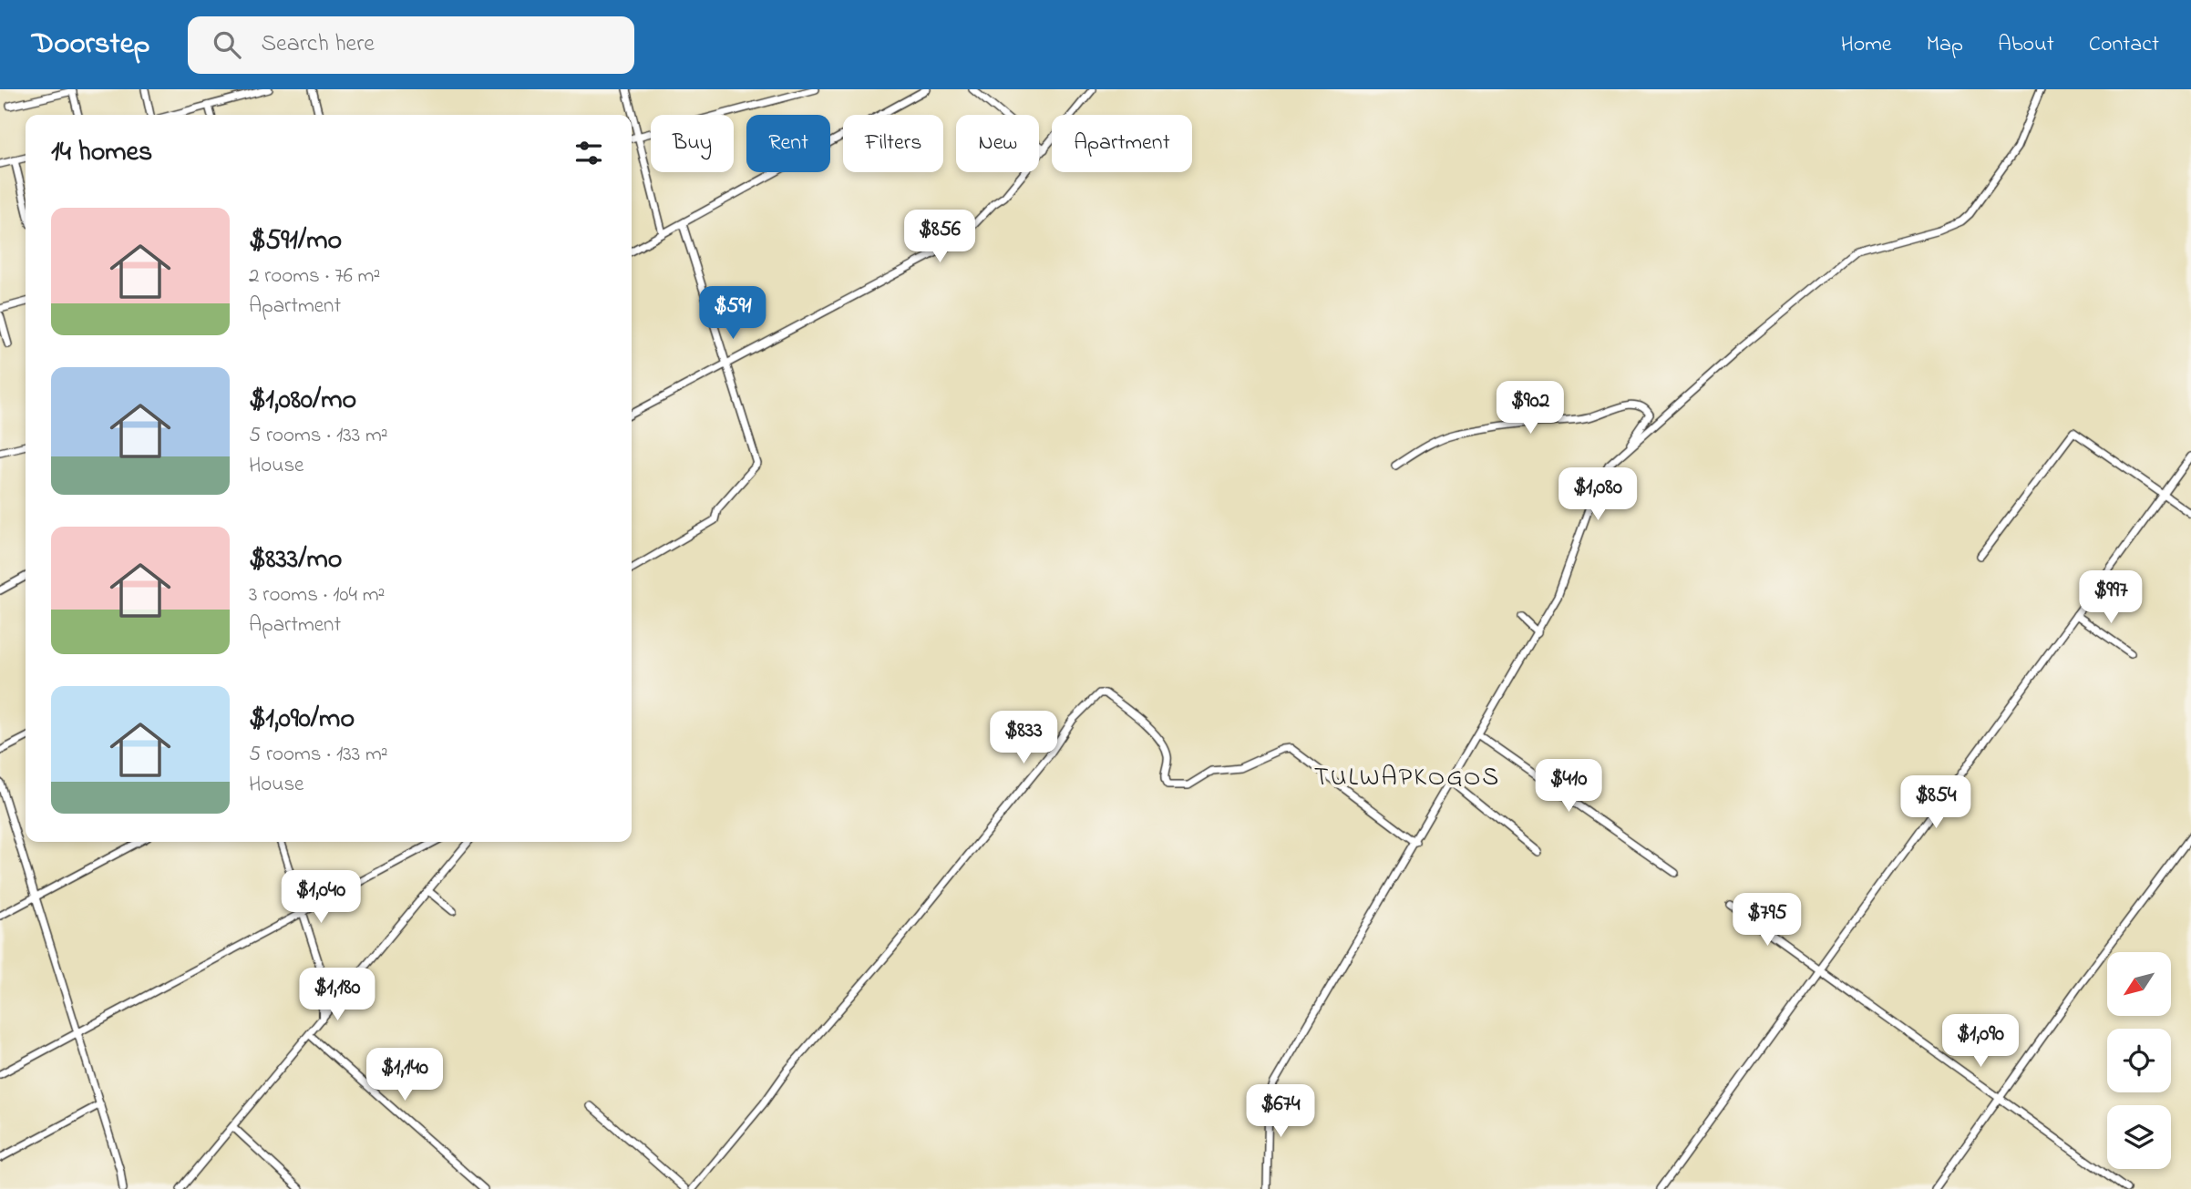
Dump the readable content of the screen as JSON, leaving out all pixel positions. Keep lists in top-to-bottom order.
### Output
{
  "districts": ["TULWAPKOGOS"],
  "north": "bottom left",
  "page": {
    "header": "Doorstep",
    "search": "Search here",
    "nav": [
      "Home",
      "Map",
      "About",
      "Contact"
    ],
    "chip": [
      "Buy",
      "Rent",
      "Filters",
      "New",
      "Apartment"
    ],
    "heading": "14 homes",
    "list": [
      {
        "name": "$591/mo",
        "note": "2 rooms · 76 m² · Apartment"
      },
      {
        "name": "$1,080/mo",
        "note": "5 rooms · 133 m² · House"
      },
      {
        "name": "$833/mo",
        "note": "3 rooms · 104 m² · Apartment"
      },
      {
        "name": "$1,090/mo",
        "note": "5 rooms · 133 m² · House"
      }
    ],
    "price": [
      "$856",
      "$591",
      "$902",
      "$1,080",
      "$997",
      "$833",
      "$410",
      "$854",
      "$1,040",
      "$795",
      "$1,180",
      "$1,090",
      "$1,140",
      "$674"
    ]
  }
}
